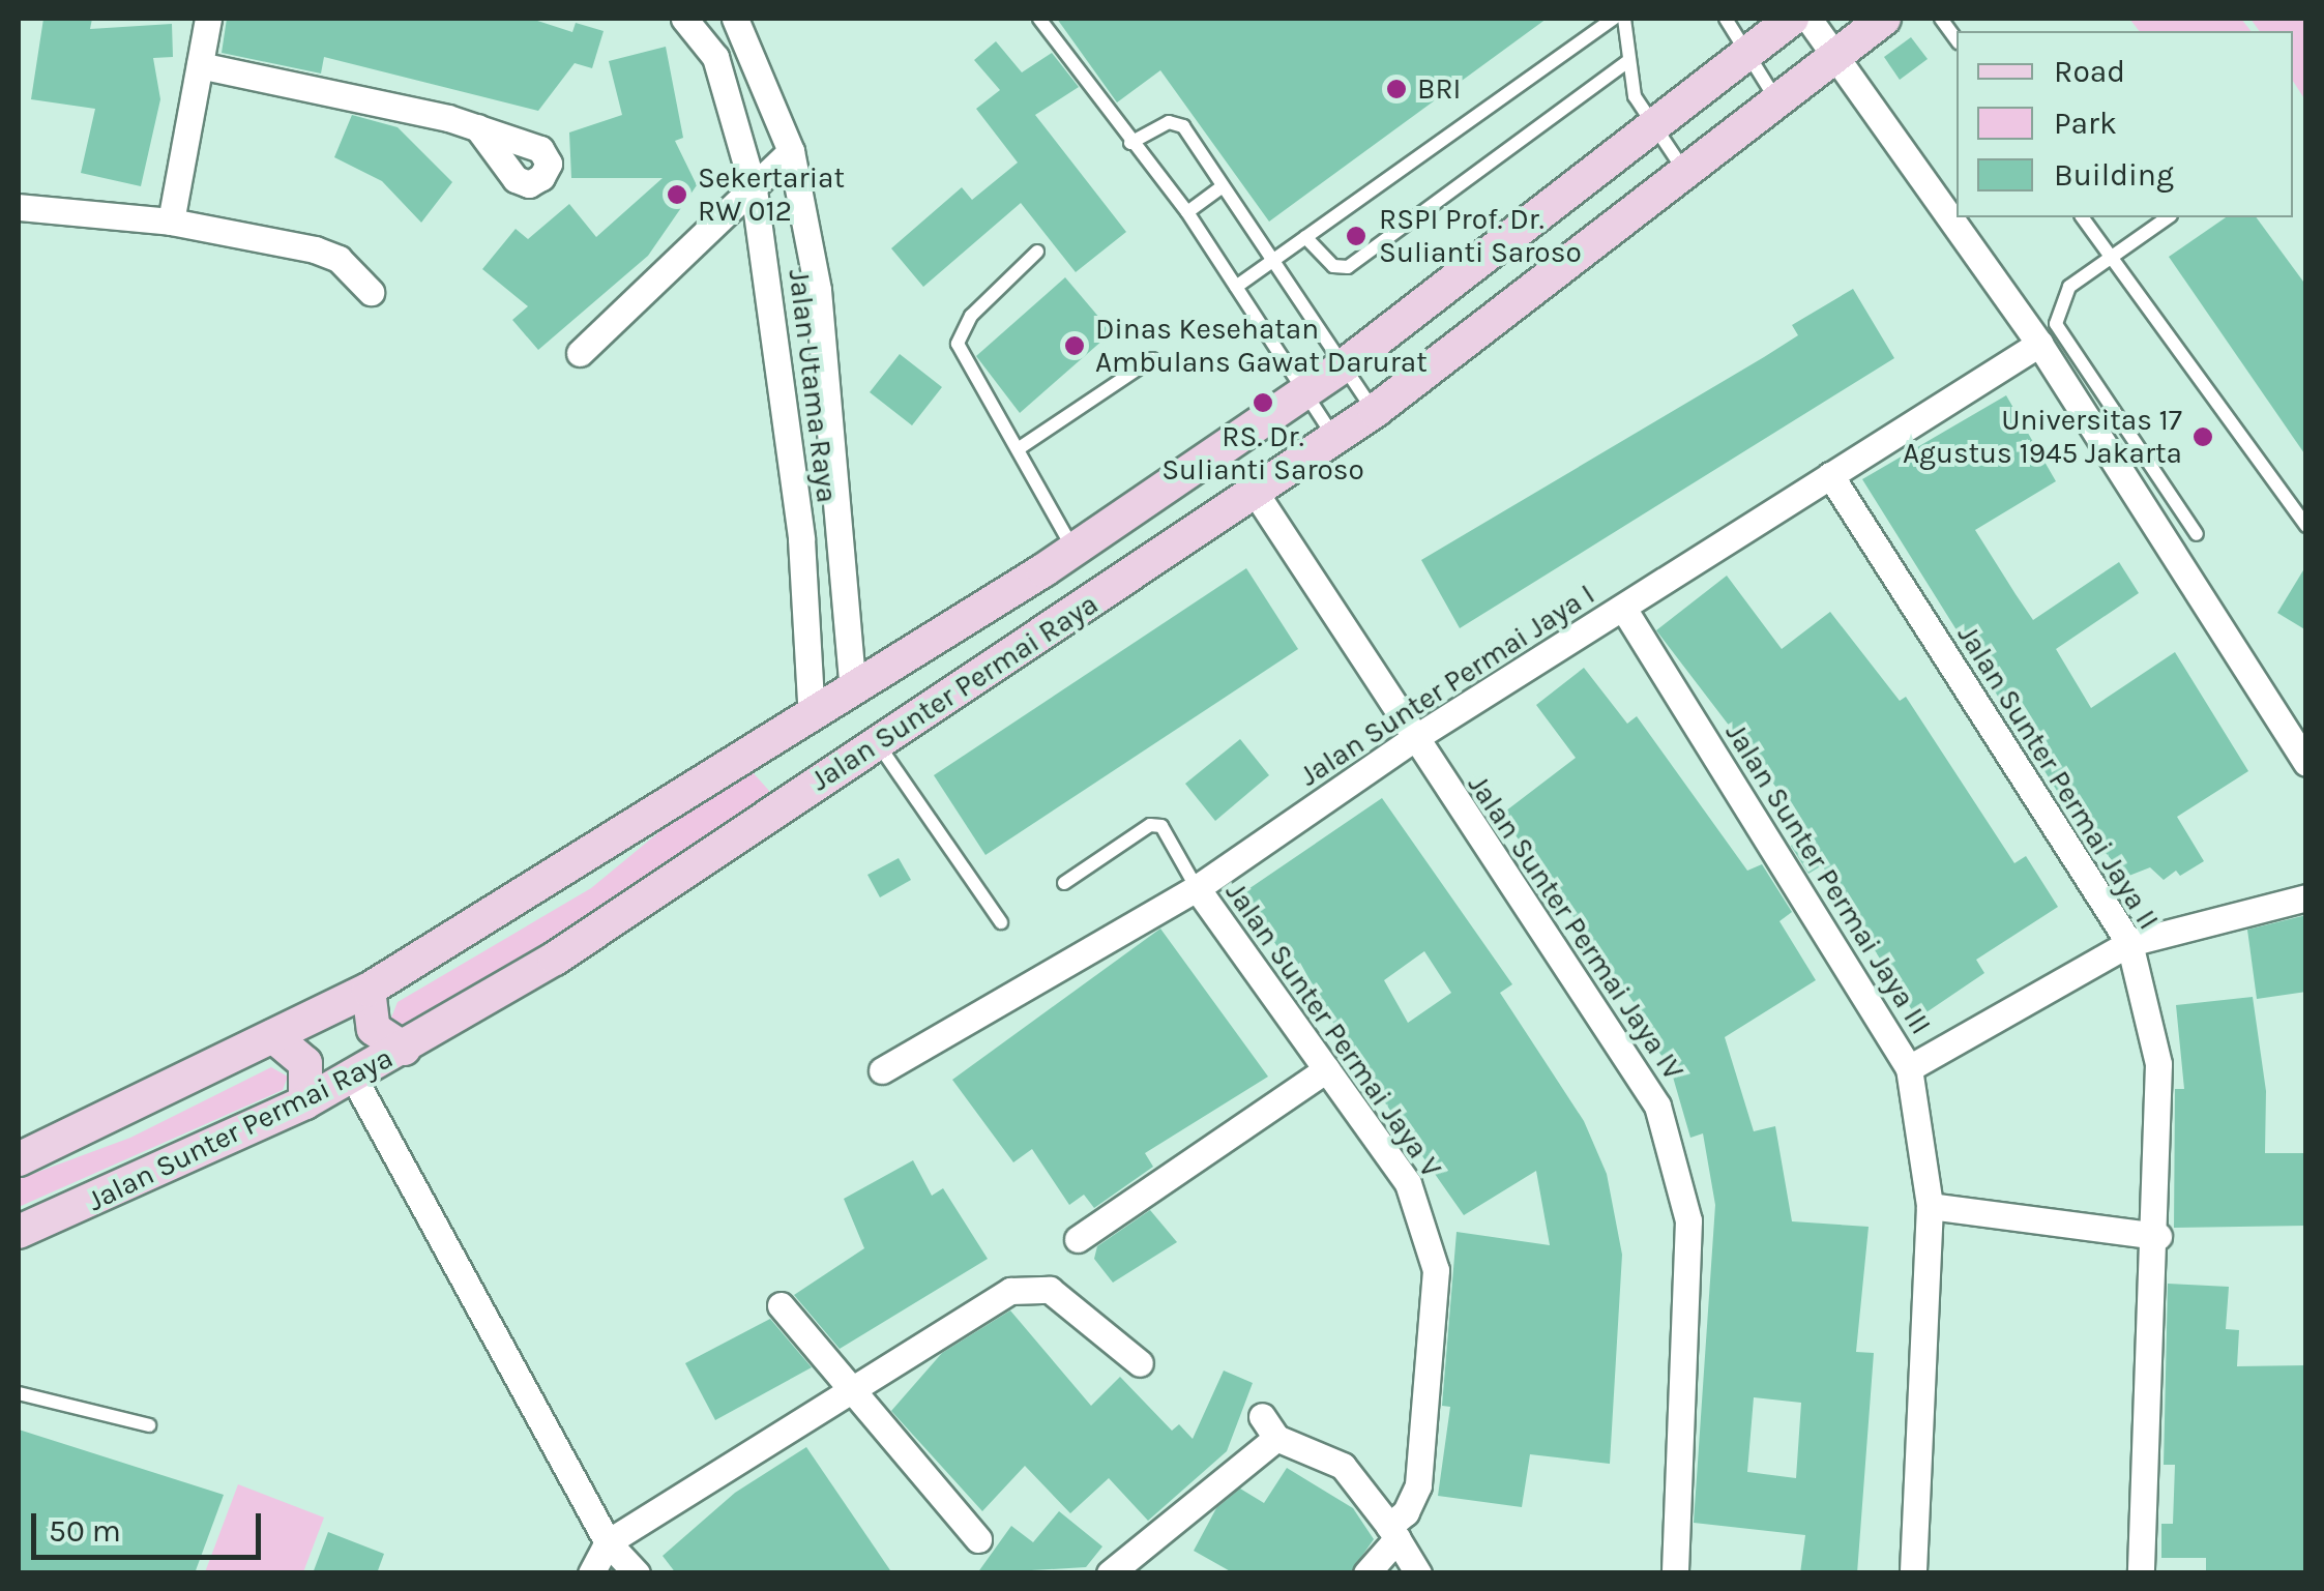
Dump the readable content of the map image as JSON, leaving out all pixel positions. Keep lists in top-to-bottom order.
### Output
{
  "streets": {
    "street": [
      "Jalan Utama Raya",
      "Jalan Sunter Permai Jaya I",
      "Jalan Sunter Permai Raya",
      "Jalan Sunter Permai Jaya II",
      "Jalan Sunter Permai Jaya III",
      "Jalan Sunter Permai Jaya IV",
      "Jalan Sunter Permai Jaya V"
    ]
  },
  "crossings": [
    ["Jalan Utama Raya", "Jalan Sunter Permai Raya"],
    ["Jalan Sunter Permai Jaya I", "Jalan Sunter Permai Jaya II"],
    ["Jalan Sunter Permai Jaya I", "Jalan Sunter Permai Jaya III"],
    ["Jalan Sunter Permai Jaya I", "Jalan Sunter Permai Jaya IV"],
    ["Jalan Sunter Permai Jaya I", "Jalan Sunter Permai Jaya V"],
    ["Jalan Sunter Permai Raya", "Jalan Sunter Permai Jaya IV"]
  ],
  "places": [
    "BRI",
    "Sekertariat RW 012",
    "RSPI Prof. Dr. Sulianti Saroso",
    "Dinas Kesehatan Ambulans Gawat Darurat",
    "RS. Dr. Sulianti Saroso",
    "Universitas 17 Agustus 1945 Jakarta"
  ],
  "legend": ["Road", "Park", "Building"],
  "scale_bar": "50 m"
}
